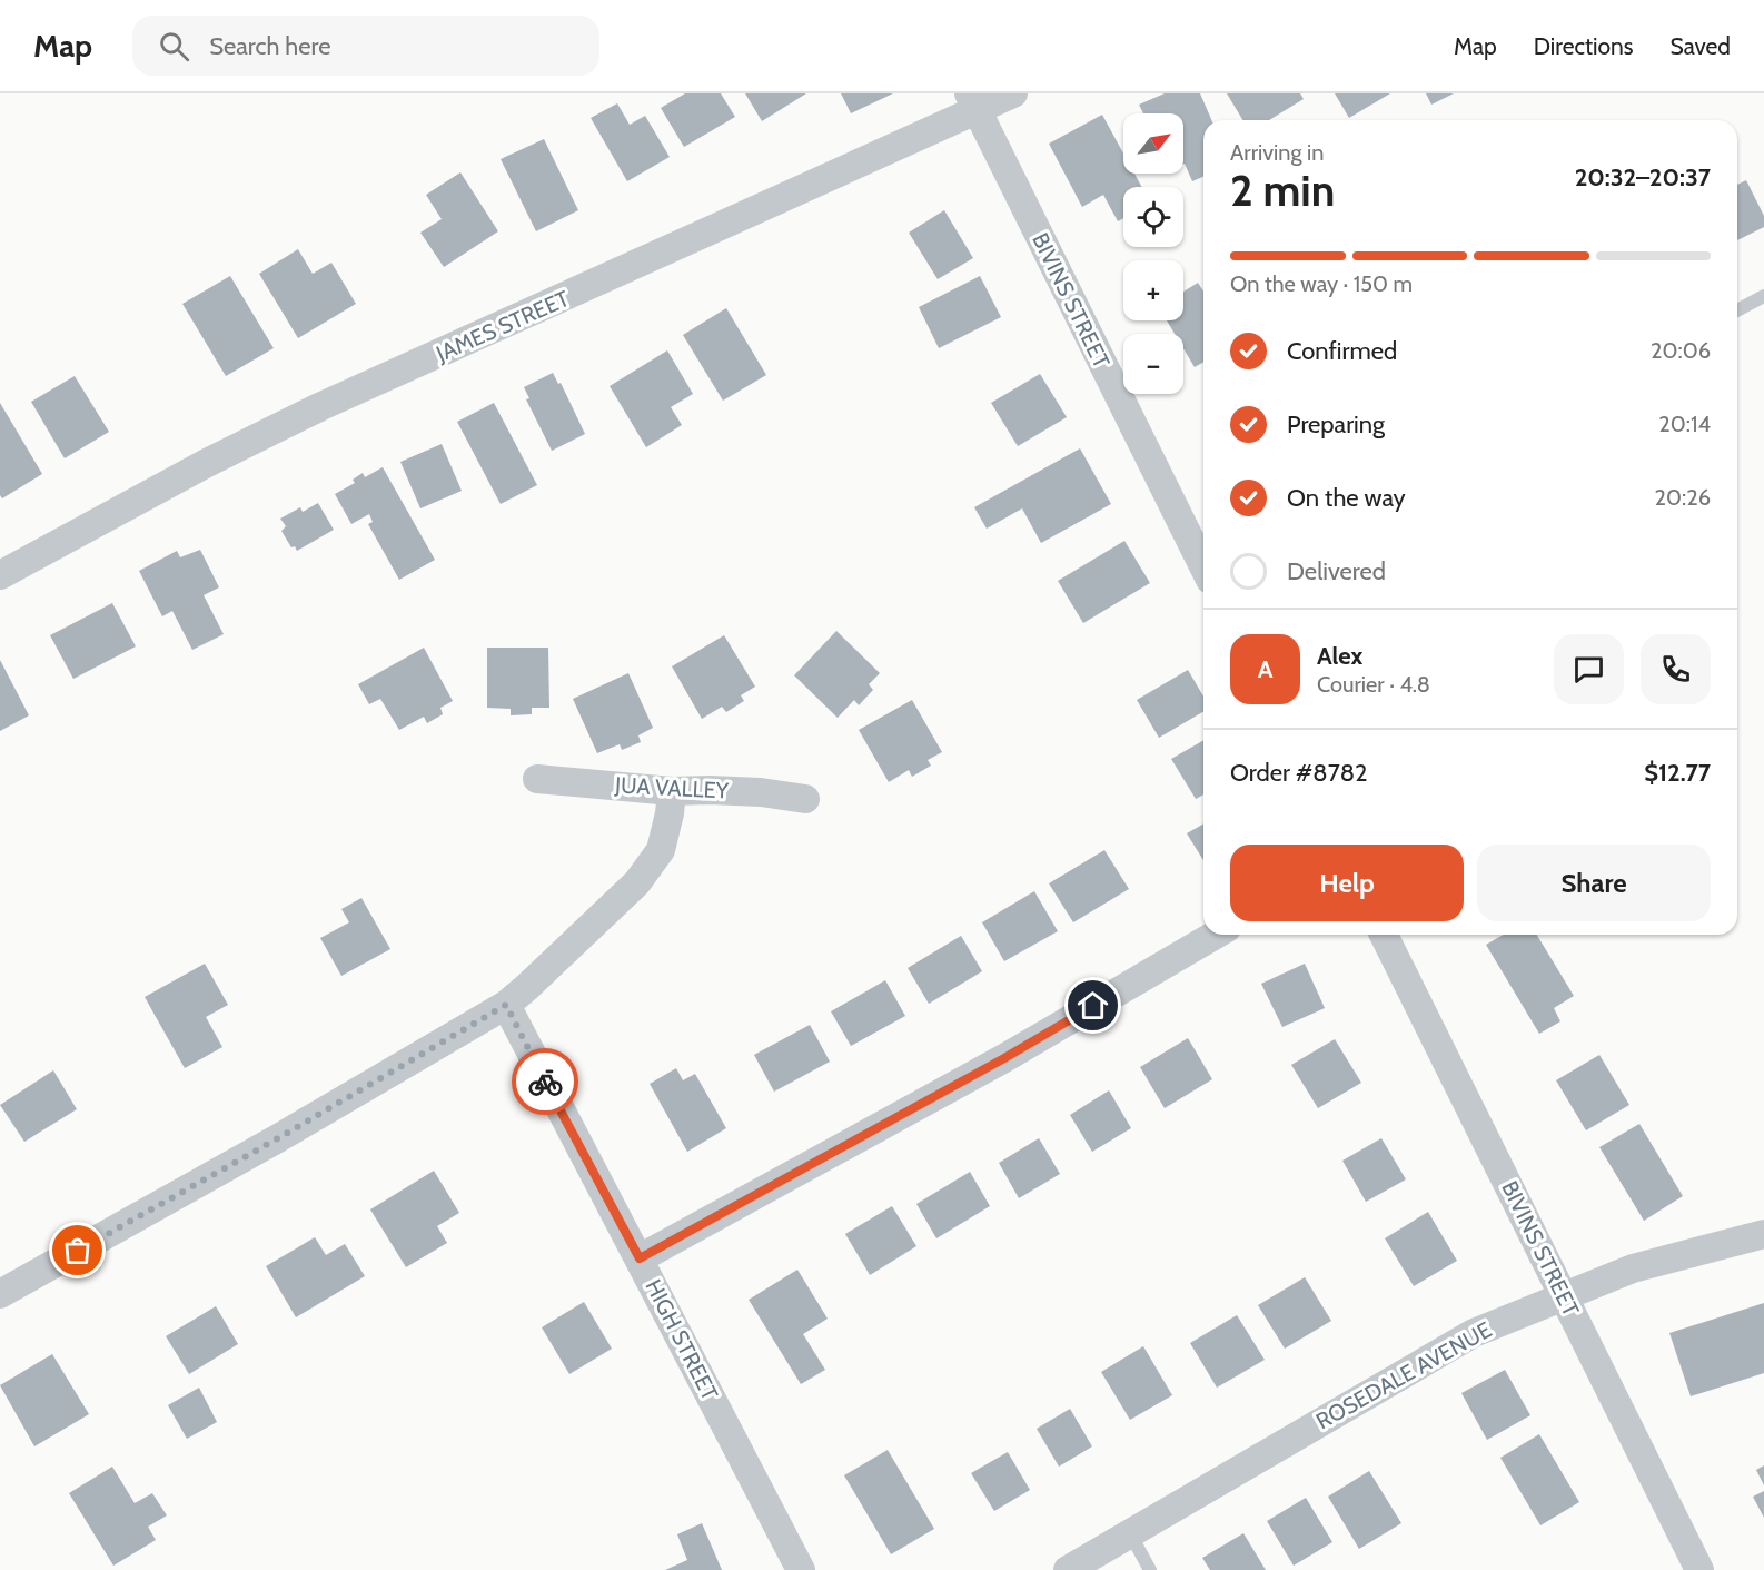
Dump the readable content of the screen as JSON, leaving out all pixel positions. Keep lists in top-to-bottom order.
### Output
{
  "streets": {
    "street": [
      "BIVINS STREET",
      "JAMES STREET",
      "JUA VALLEY",
      "HIGH STREET",
      "ROSEDALE AVENUE"
    ]
  },
  "crossings": [
    ["BIVINS STREET", "JAMES STREET"],
    ["BIVINS STREET", "ROSEDALE AVENUE"]
  ],
  "north": "top right",
  "page": {
    "header": "Map",
    "search": "Search here",
    "nav": ["Map", "Directions", "Saved"],
    "map_buttons": ["+", "−"],
    "heading": ["2 min", "Arriving in", "20:32–20:37"],
    "panel": [
      "Alex",
      "Courier · 4.8",
      "Order #8782",
      "$12.77"
    ],
    "bar": "On the way · 150 m",
    "list": [
      ["Confirmed", "20:06"],
      ["Preparing", "20:14"],
      ["On the way", "20:26"],
      "Delivered"
    ],
    "round": "A",
    "buttons": ["Help", "Share"]
  }
}
